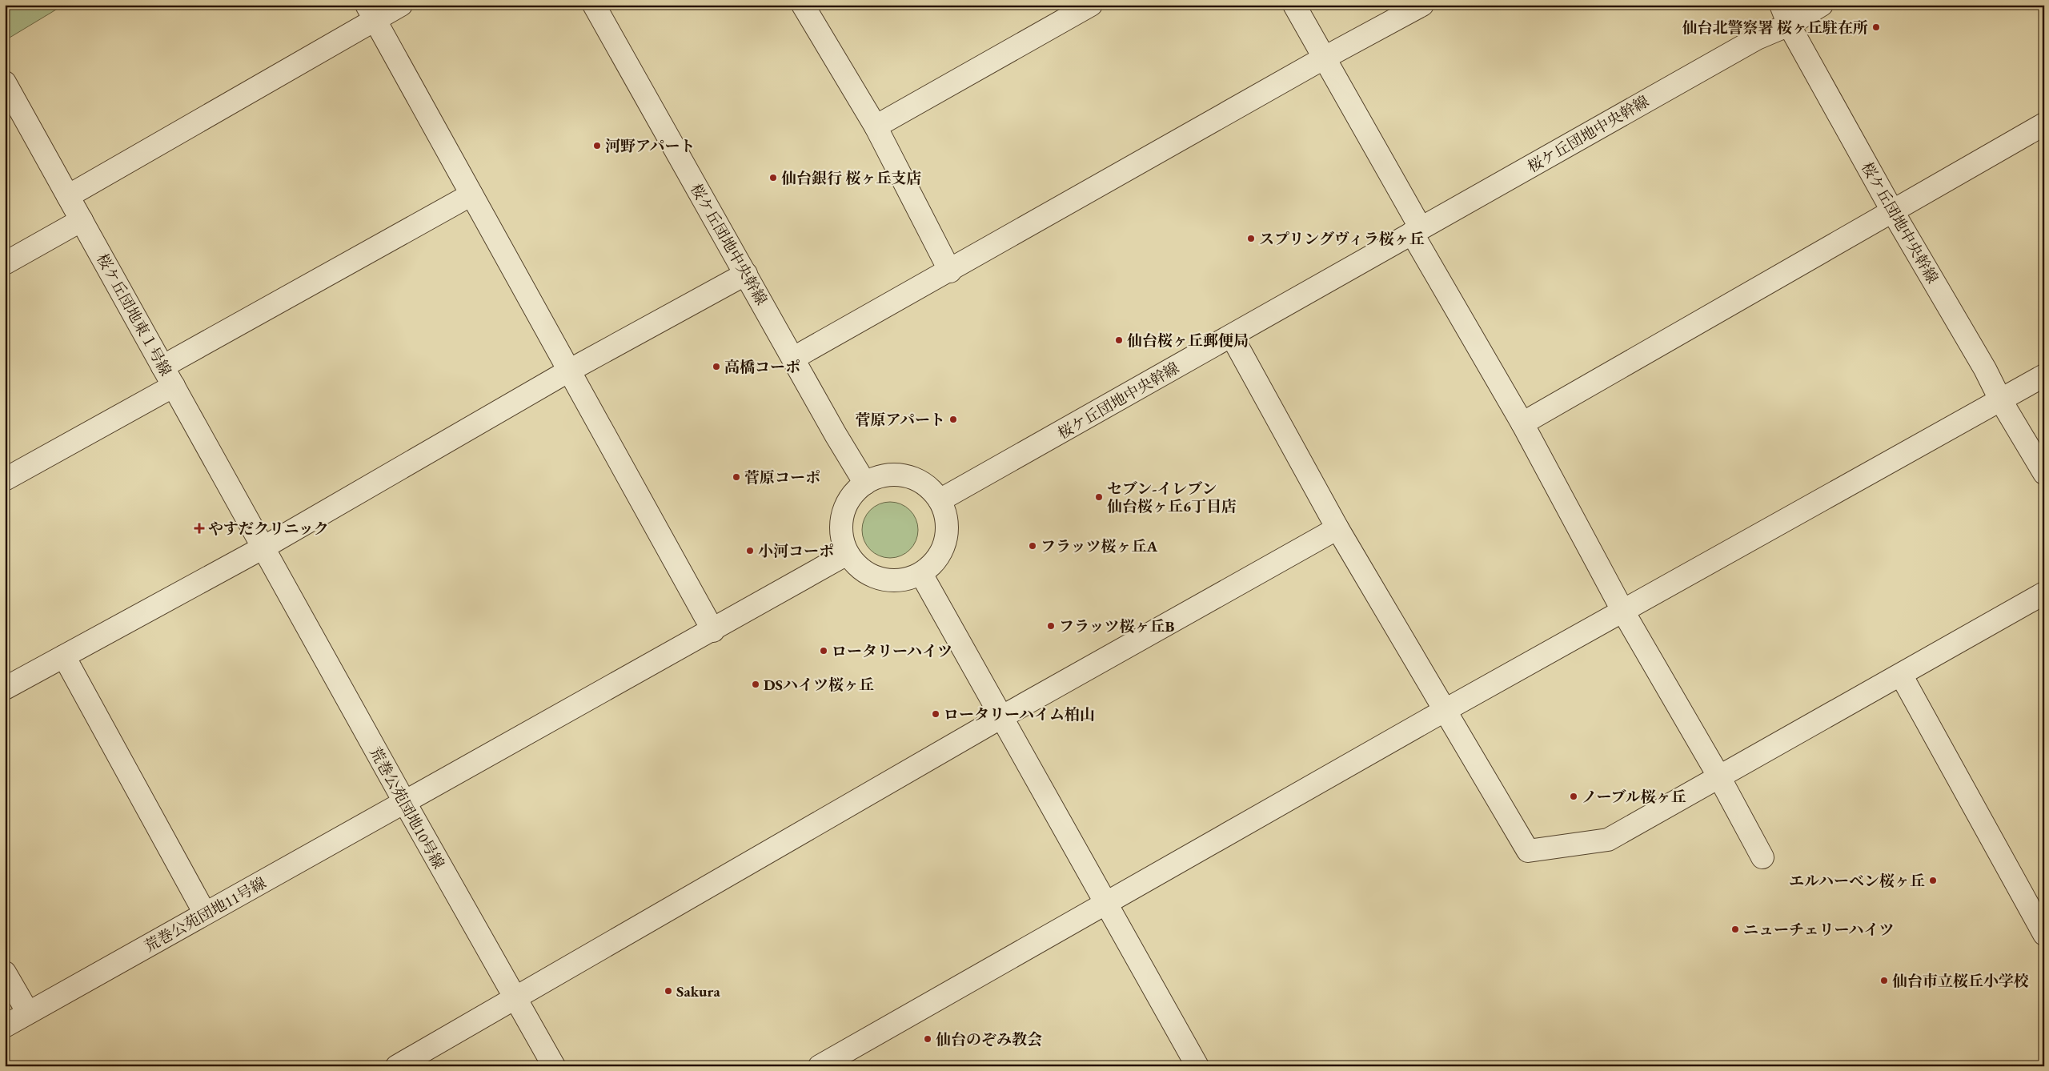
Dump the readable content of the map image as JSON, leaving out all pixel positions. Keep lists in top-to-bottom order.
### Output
{
  "streets": {
    "street": [
      "桜ケ丘団地中央幹線",
      "桜ケ丘団地東１号線",
      "荒巻公苑団地10号線",
      "荒巻公苑団地11号線"
    ]
  },
  "crossings": [
    ["桜ケ丘団地中央幹線", "荒巻公苑団地11号線"],
    ["桜ケ丘団地東１号線", "荒巻公苑団地10号線"],
    ["荒巻公苑団地10号線", "荒巻公苑団地11号線"]
  ],
  "places": {
    "other": [
      "仙台北警察署 桜ヶ丘駐在所",
      "河野アパート",
      "仙台銀行 桜ヶ丘支店",
      "スプリングヴィラ桜ヶ丘",
      "仙台桜ヶ丘郵便局",
      "高橋コーポ",
      "菅原アパート",
      "菅原コーポ",
      "セブン-イレブン 仙台桜ヶ丘6丁目店",
      "フラッツ桜ヶ丘A",
      "小河コーポ",
      "フラッツ桜ヶ丘B",
      "ロータリーハイツ",
      "DSハイツ桜ヶ丘",
      "ロータリーハイム柏山",
      "ノーブル桜ヶ丘",
      "エルハーベン桜ヶ丘",
      "ニューチェリーハイツ",
      "仙台市立桜丘小学校",
      "Sakura",
      "仙台のぞみ教会"
    ],
    "health": ["やすだクリニック"]
  }
}
